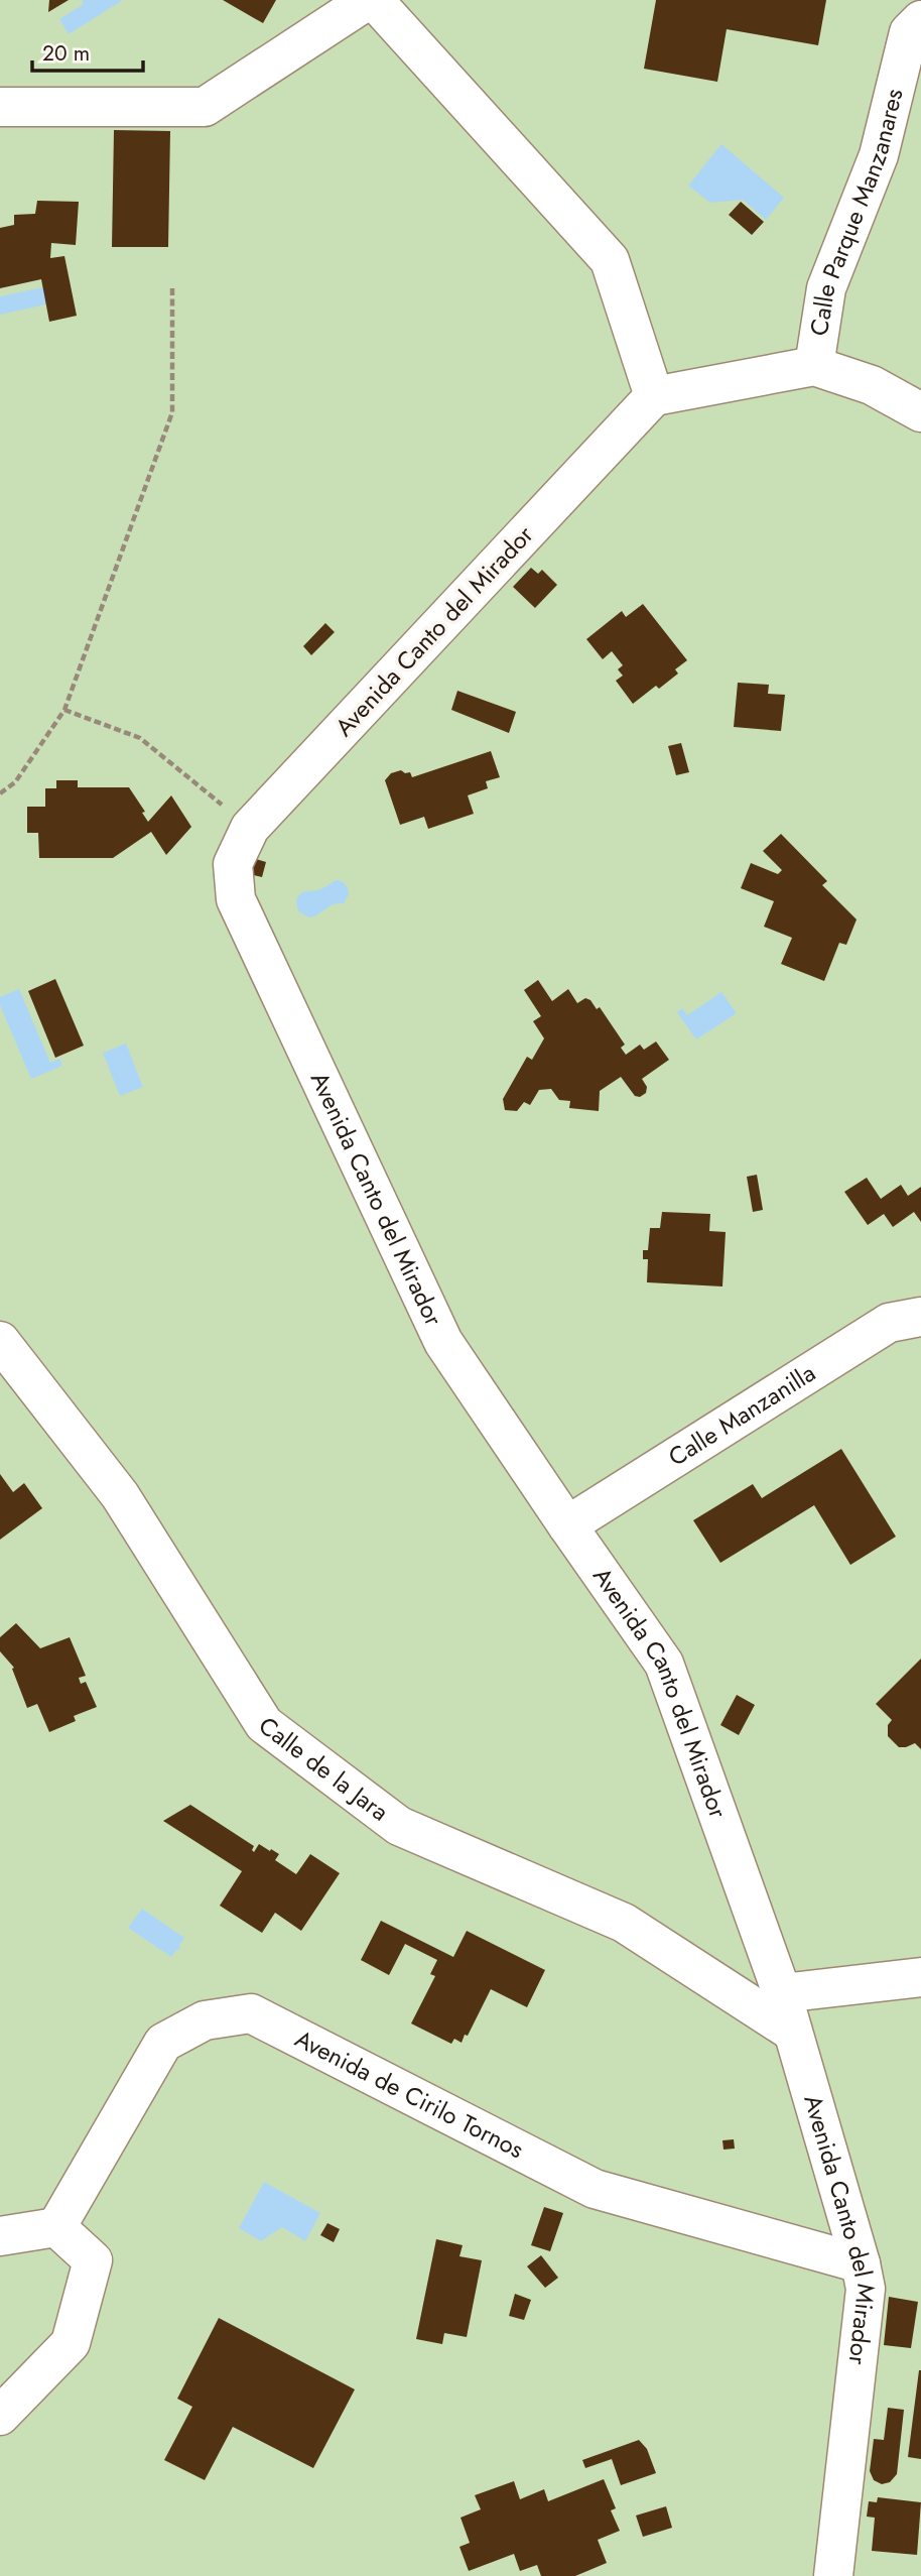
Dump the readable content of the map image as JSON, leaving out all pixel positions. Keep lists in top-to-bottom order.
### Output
{
  "streets": {
    "street": [
      "Calle Parque Manzanares",
      "Avenida Canto del Mirador",
      "Calle Manzanilla",
      "Calle de la Jara",
      "Avenida de Cirilo Tornos"
    ]
  },
  "crossings": [
    ["Avenida Canto del Mirador", "Calle Manzanilla"],
    ["Avenida Canto del Mirador", "Calle de la Jara"],
    ["Avenida Canto del Mirador", "Avenida de Cirilo Tornos"]
  ],
  "scale_bar": "20 m"
}
